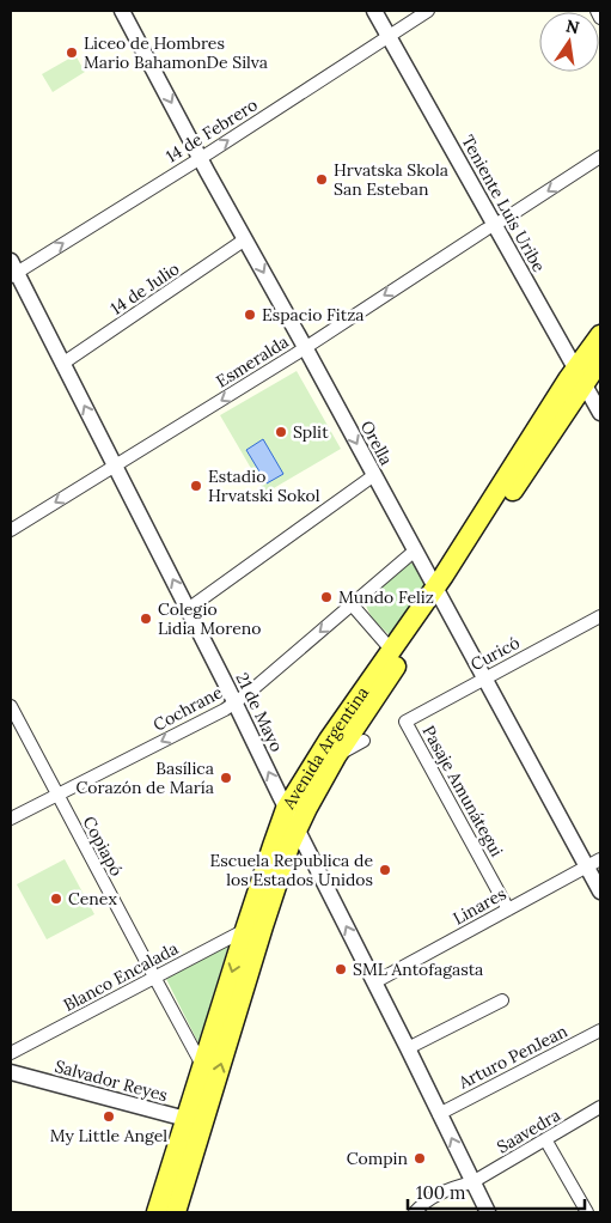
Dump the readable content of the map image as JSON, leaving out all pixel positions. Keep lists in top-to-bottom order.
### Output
{
  "streets": {
    "main road": ["Avenida Argentina"],
    "street": [
      "14 de Febrero",
      "Teniente Luis Uribe",
      "14 de Julio",
      "Esmeralda",
      "Orella",
      "Curicó",
      "Cochrane",
      "21 de Mayo",
      "Pasaje Amunátegui",
      "Copiapó",
      "Linares",
      "Blanco Encalada",
      "Arturo PenJean",
      "Salvador Reyes",
      "Saavedra"
    ]
  },
  "crossings": [
    ["14 de Febrero", "Teniente Luis Uribe"],
    ["14 de Febrero", "Orella"],
    ["14 de Febrero", "21 de Mayo"],
    ["Teniente Luis Uribe", "Esmeralda"],
    ["Teniente Luis Uribe", "Avenida Argentina"],
    ["14 de Julio", "Orella"],
    ["14 de Julio", "21 de Mayo"],
    ["Esmeralda", "Orella"],
    ["Esmeralda", "21 de Mayo"],
    ["Orella", "Curicó"],
    ["Orella", "Cochrane"],
    ["Orella", "Avenida Argentina"],
    ["Orella", "Linares"],
    ["Curicó", "Pasaje Amunátegui"],
    ["Cochrane", "21 de Mayo"],
    ["Cochrane", "Copiapó"],
    ["21 de Mayo", "Avenida Argentina"],
    ["21 de Mayo", "Linares"],
    ["21 de Mayo", "Arturo PenJean"],
    ["21 de Mayo", "Saavedra"],
    ["Avenida Argentina", "Copiapó"],
    ["Avenida Argentina", "Blanco Encalada"],
    ["Avenida Argentina", "Salvador Reyes"],
    ["Pasaje Amunátegui", "Linares"],
    ["Copiapó", "Blanco Encalada"]
  ],
  "one_way": [
    "14 de Febrero",
    "Esmeralda",
    "Orella",
    "21 de Mayo"
  ],
  "places": [
    "Liceo de Hombres Mario BahamonDe Silva",
    "Hrvatska Skola San Esteban",
    "Espacio Fitza",
    "Split",
    "Estadio Hrvatski Sokol",
    "Mundo Feliz",
    "Colegio Lidia Moreno",
    "Basílica Corazón de María",
    "Escuela Republica de los Estados Unidos",
    "Cenex",
    "SML Antofagasta",
    "My Little Angel",
    "Compin"
  ],
  "scale_bar": "100 m",
  "north": "top"
}
